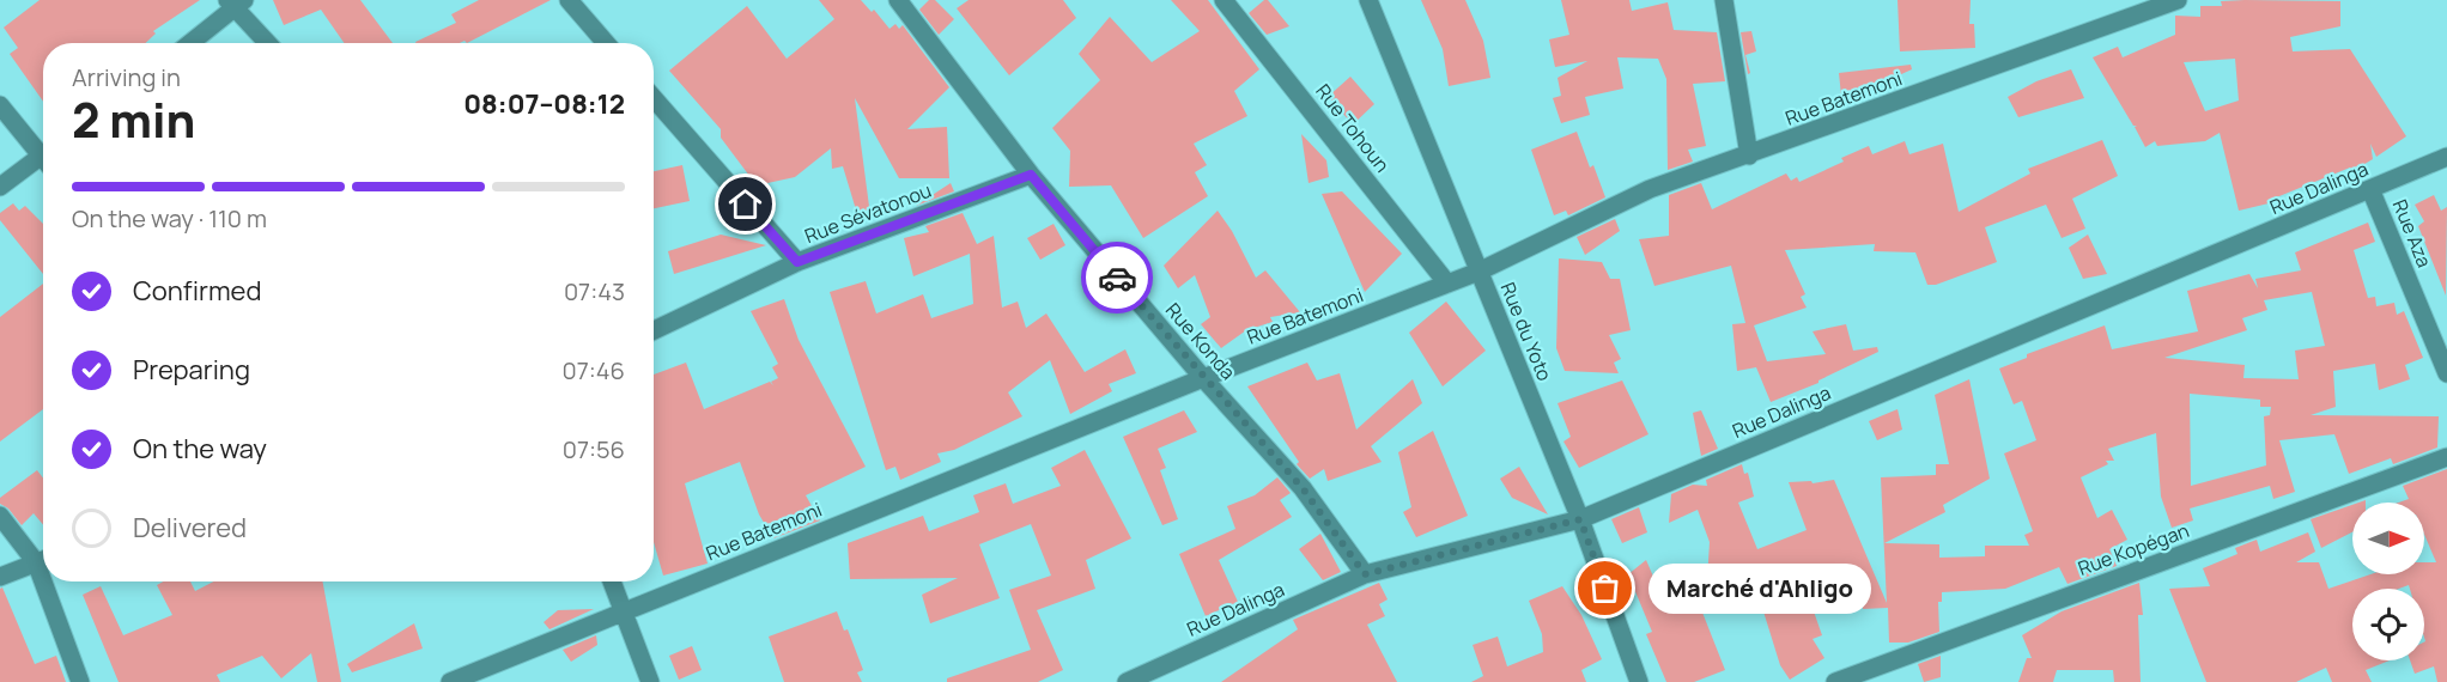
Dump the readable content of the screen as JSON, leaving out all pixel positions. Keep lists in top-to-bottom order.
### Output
{
  "streets": {
    "street": [
      "Rue Batemoni",
      "Rue Tohoun",
      "Rue Dalinga",
      "Rue Sévatonou",
      "Rue Aza",
      "Rue du Yoto",
      "Rue Konda",
      "Rue Kopégan"
    ]
  },
  "crossings": [
    ["Rue Batemoni", "Rue Tohoun"],
    ["Rue Batemoni", "Rue du Yoto"],
    ["Rue Batemoni", "Rue Konda"],
    ["Rue Dalinga", "Rue Aza"],
    ["Rue Dalinga", "Rue du Yoto"],
    ["Rue Dalinga", "Rue Konda"],
    ["Rue Sévatonou", "Rue Konda"]
  ],
  "places": ["Marché d'Ahligo"],
  "north": "right",
  "page": {
    "heading": ["2 min", "Arriving in", "08:07–08:12"],
    "bar": "On the way · 110 m",
    "list": [
      ["Confirmed", "07:43"],
      ["Preparing", "07:46"],
      ["On the way", "07:56"],
      "Delivered"
    ],
    "bubble": "Marché d'Ahligo"
  }
}
